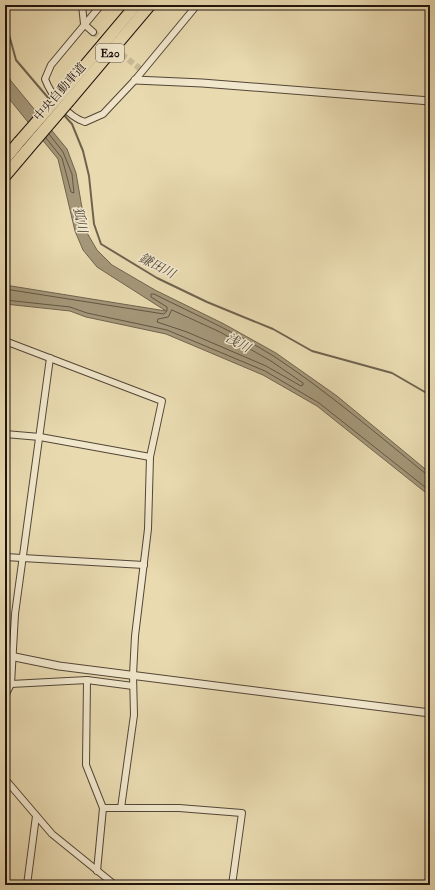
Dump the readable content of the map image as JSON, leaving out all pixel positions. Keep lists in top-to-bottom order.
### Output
{
  "streets": {
    "highway": ["E20", "中央自動車道"]
  },
  "water": ["狐川", "鎌田川", "浅川"]
}
